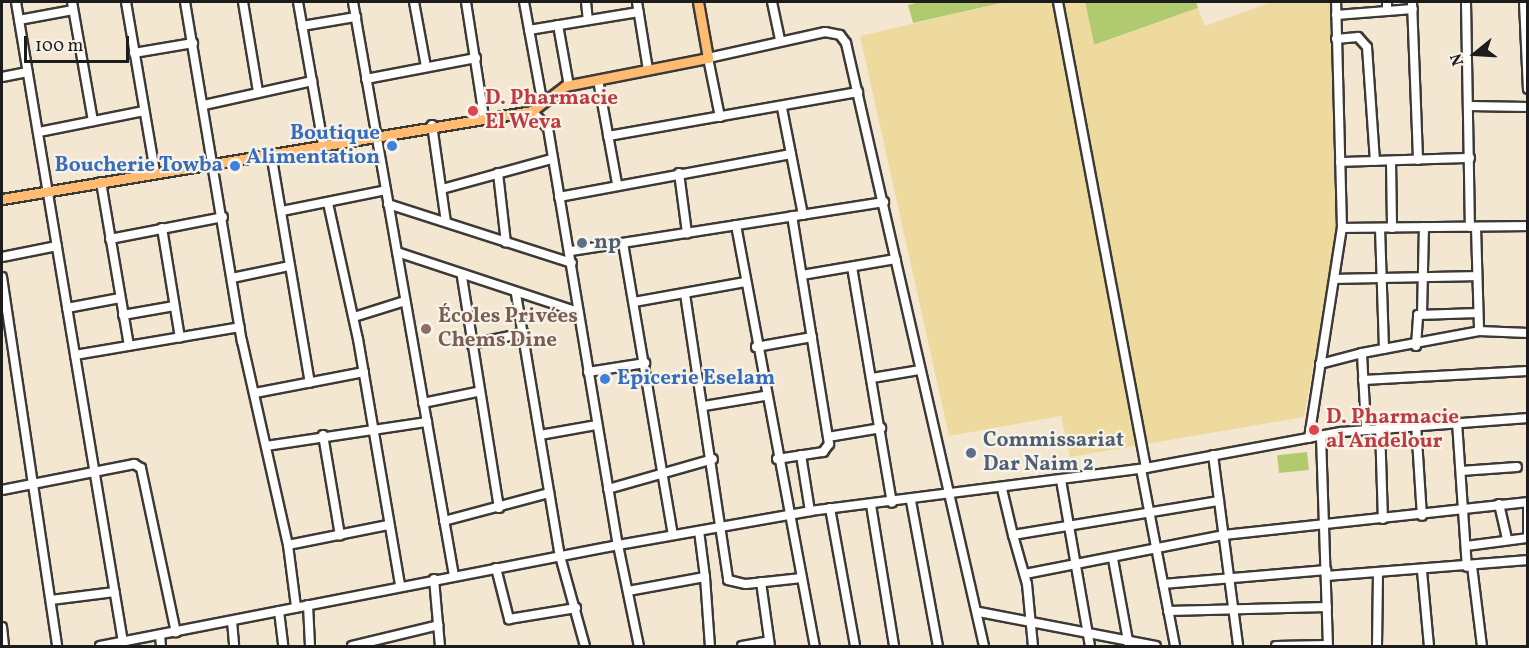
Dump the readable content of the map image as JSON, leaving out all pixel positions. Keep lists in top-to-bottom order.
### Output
{
  "places": [
    "D. Pharmacie El Weva",
    "Boutique Alimentation",
    "Boucherie Towba",
    "np",
    "Écoles Privées Chems Dine",
    "Epicerie Eselam",
    "D. Pharmacie al Andelour",
    "Commissariat Dar Naim 2"
  ],
  "scale_bar": "100 m",
  "north": "left"
}
